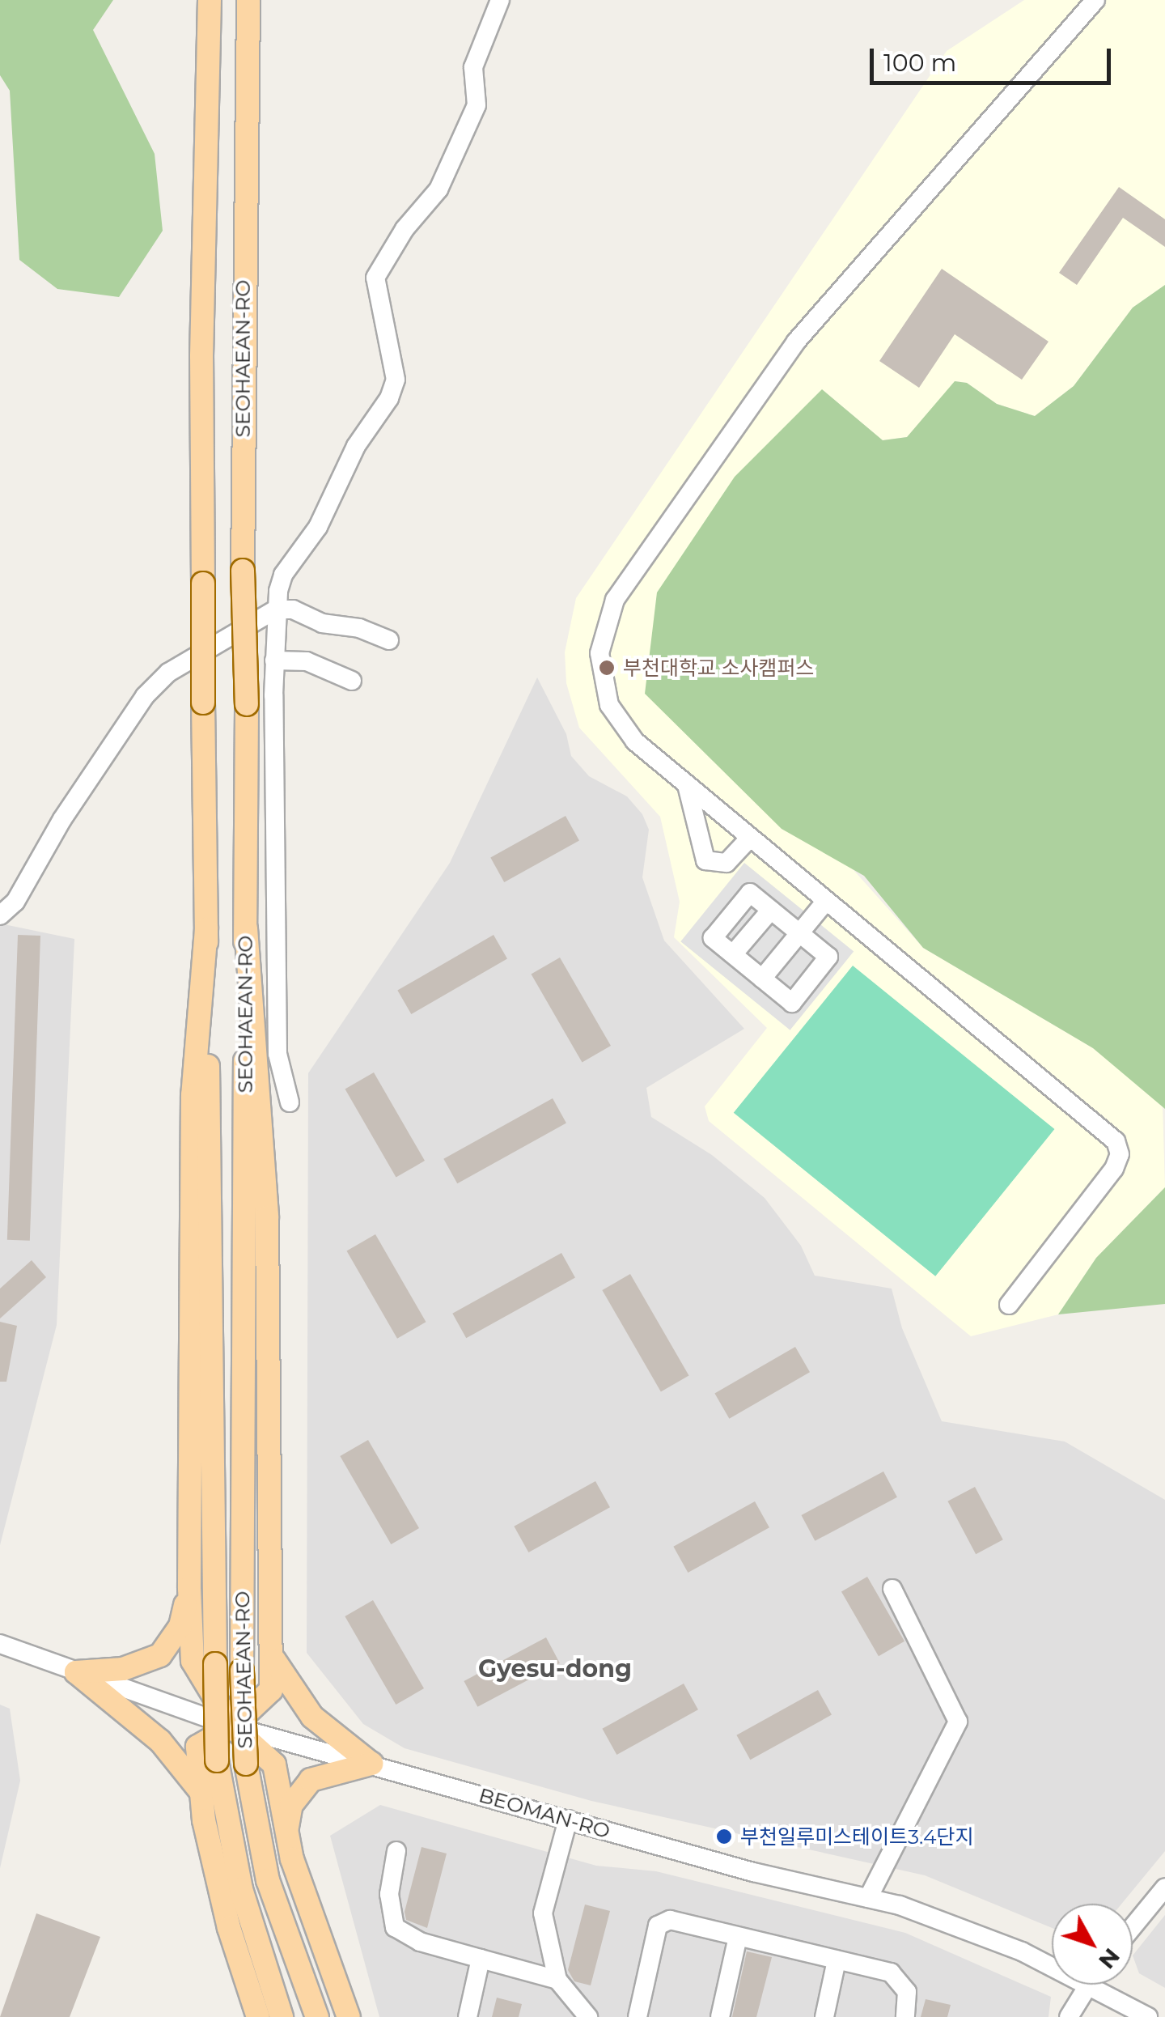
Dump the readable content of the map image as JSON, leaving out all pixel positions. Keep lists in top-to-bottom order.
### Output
{
  "streets": {
    "main road": ["SEOHAEAN-RO"],
    "street": ["BEOMAN-RO"]
  },
  "districts": ["Gyesu-dong"],
  "places": ["부천대학교 소사캠퍼스", "부천일루미스테이트3.4단지"],
  "scale_bar": "100 m",
  "north": "bottom right"
}
